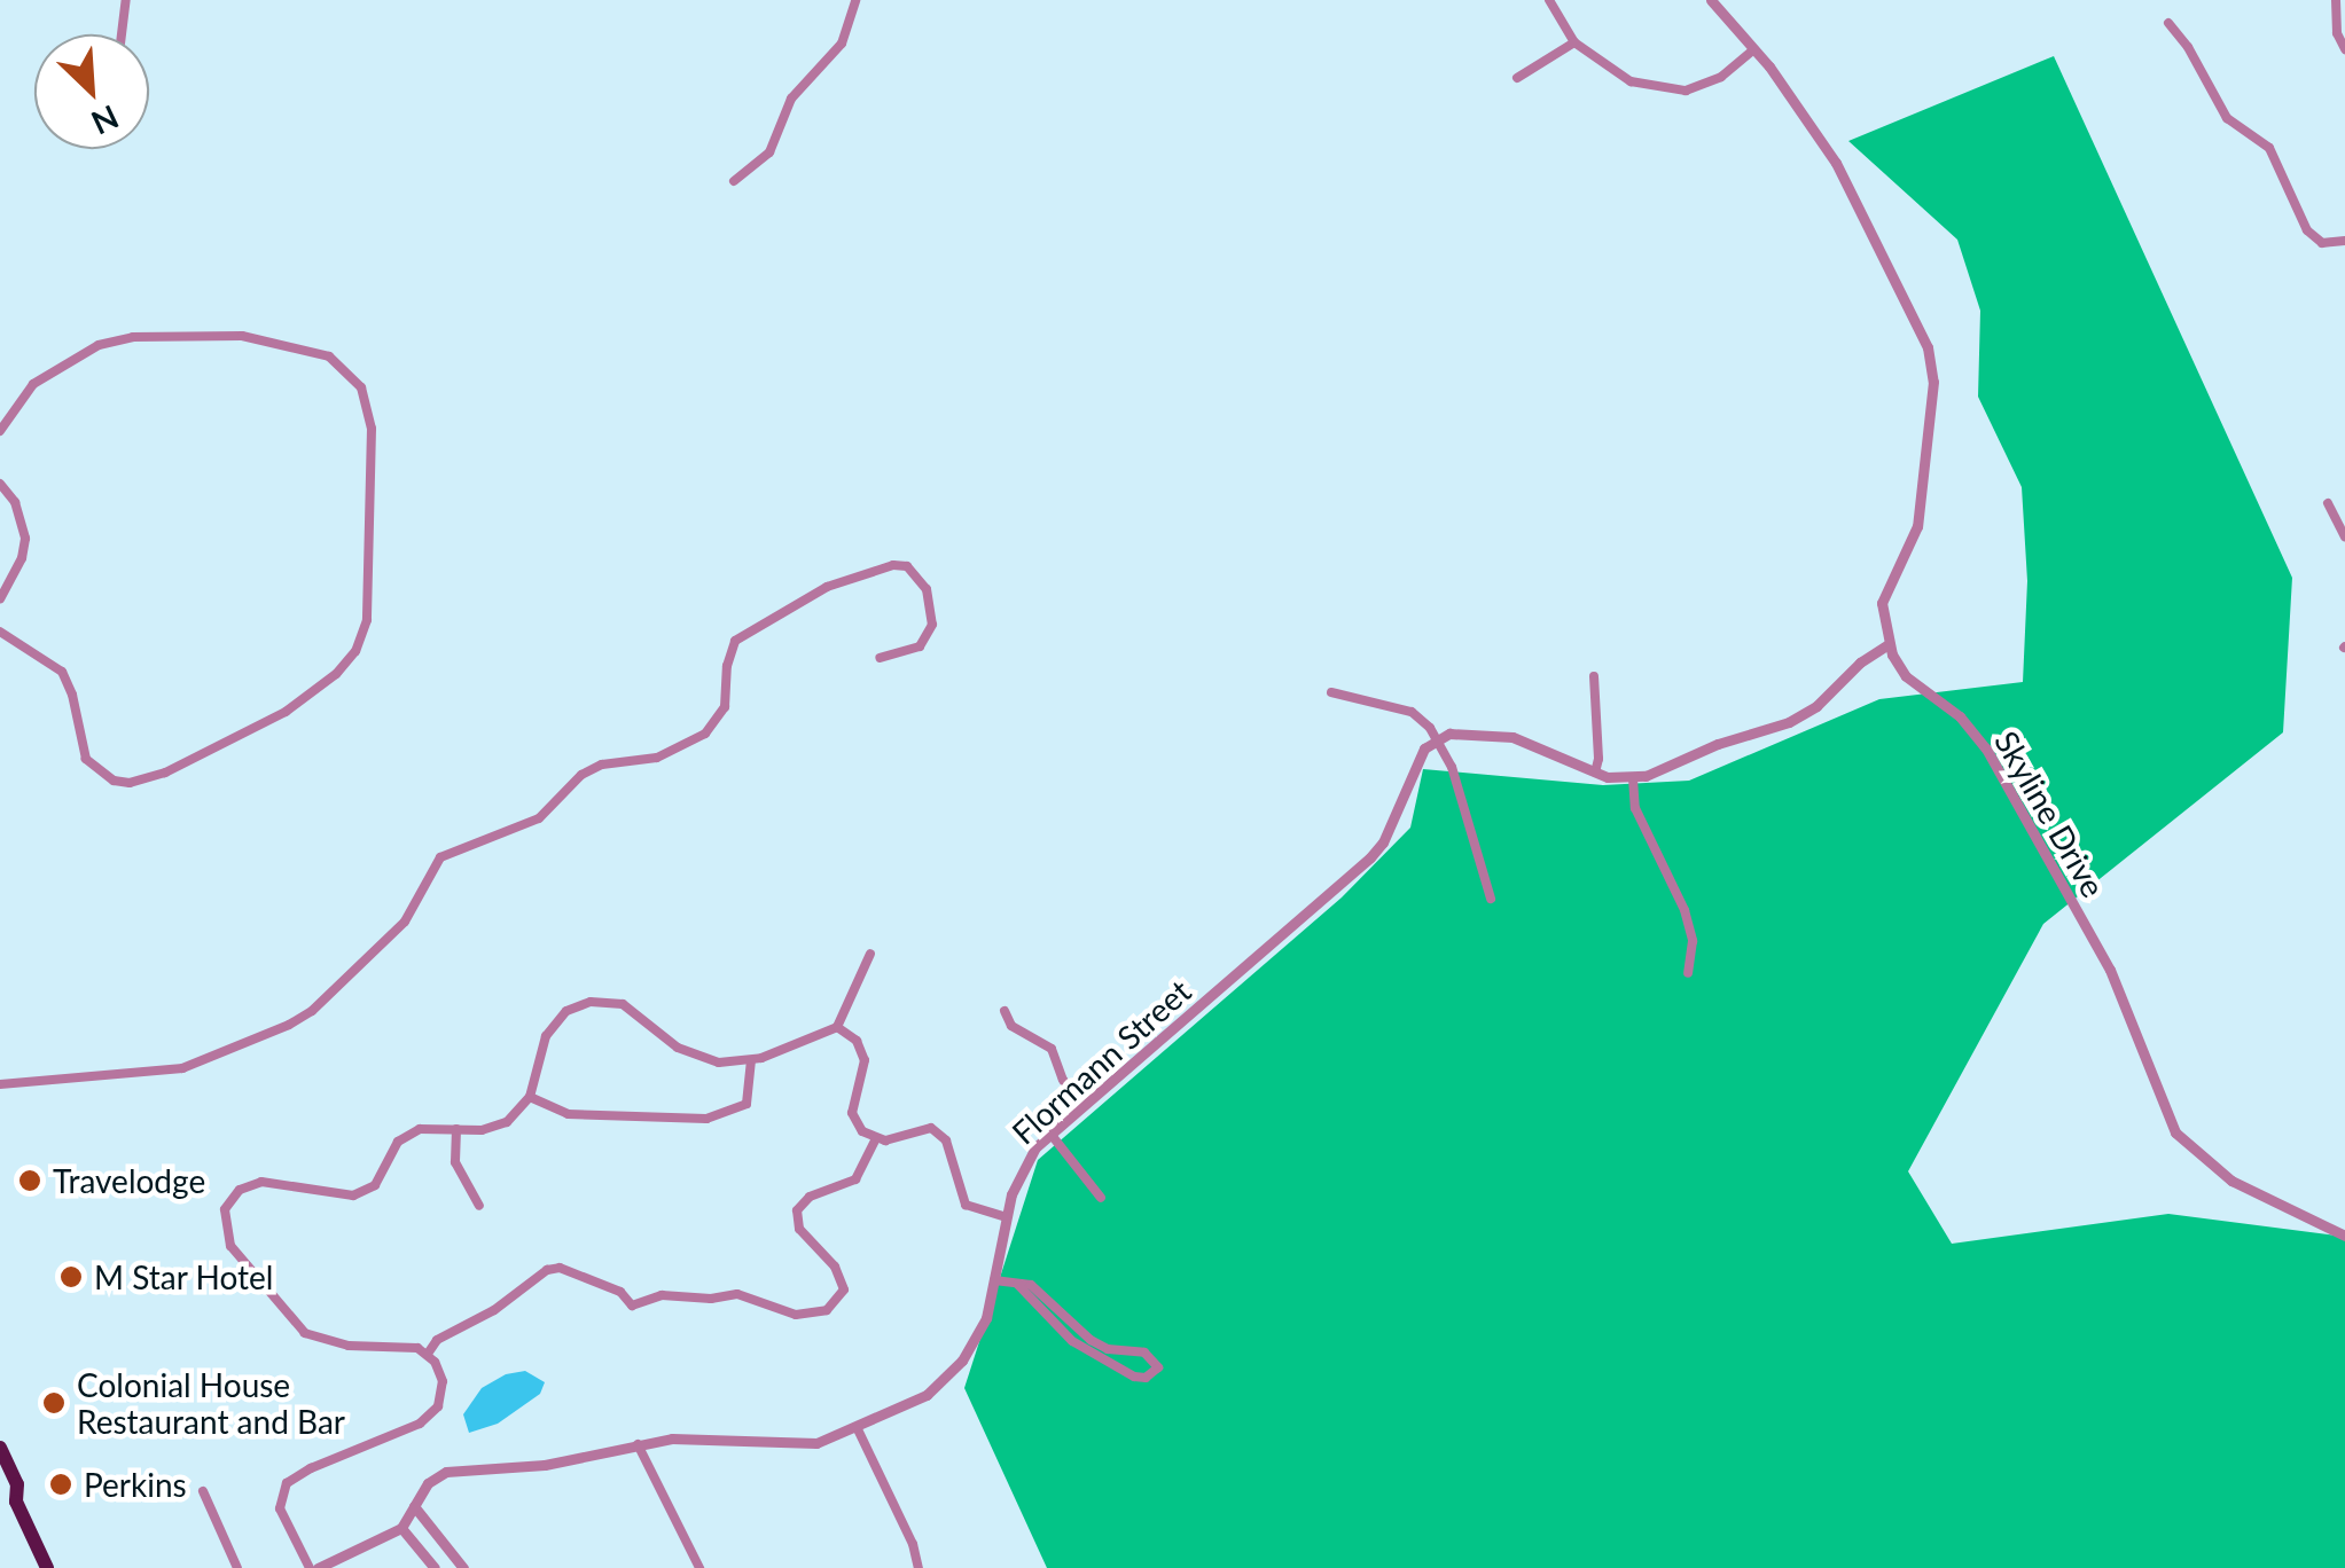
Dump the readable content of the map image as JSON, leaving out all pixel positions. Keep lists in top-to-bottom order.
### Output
{
  "streets": {
    "street": ["Skyline Drive", "Flormann Street"]
  },
  "places": [
    "Travelodge",
    "M Star Hotel",
    "Colonial House Restaurant and Bar",
    "Perkins"
  ],
  "north": "bottom right"
}
